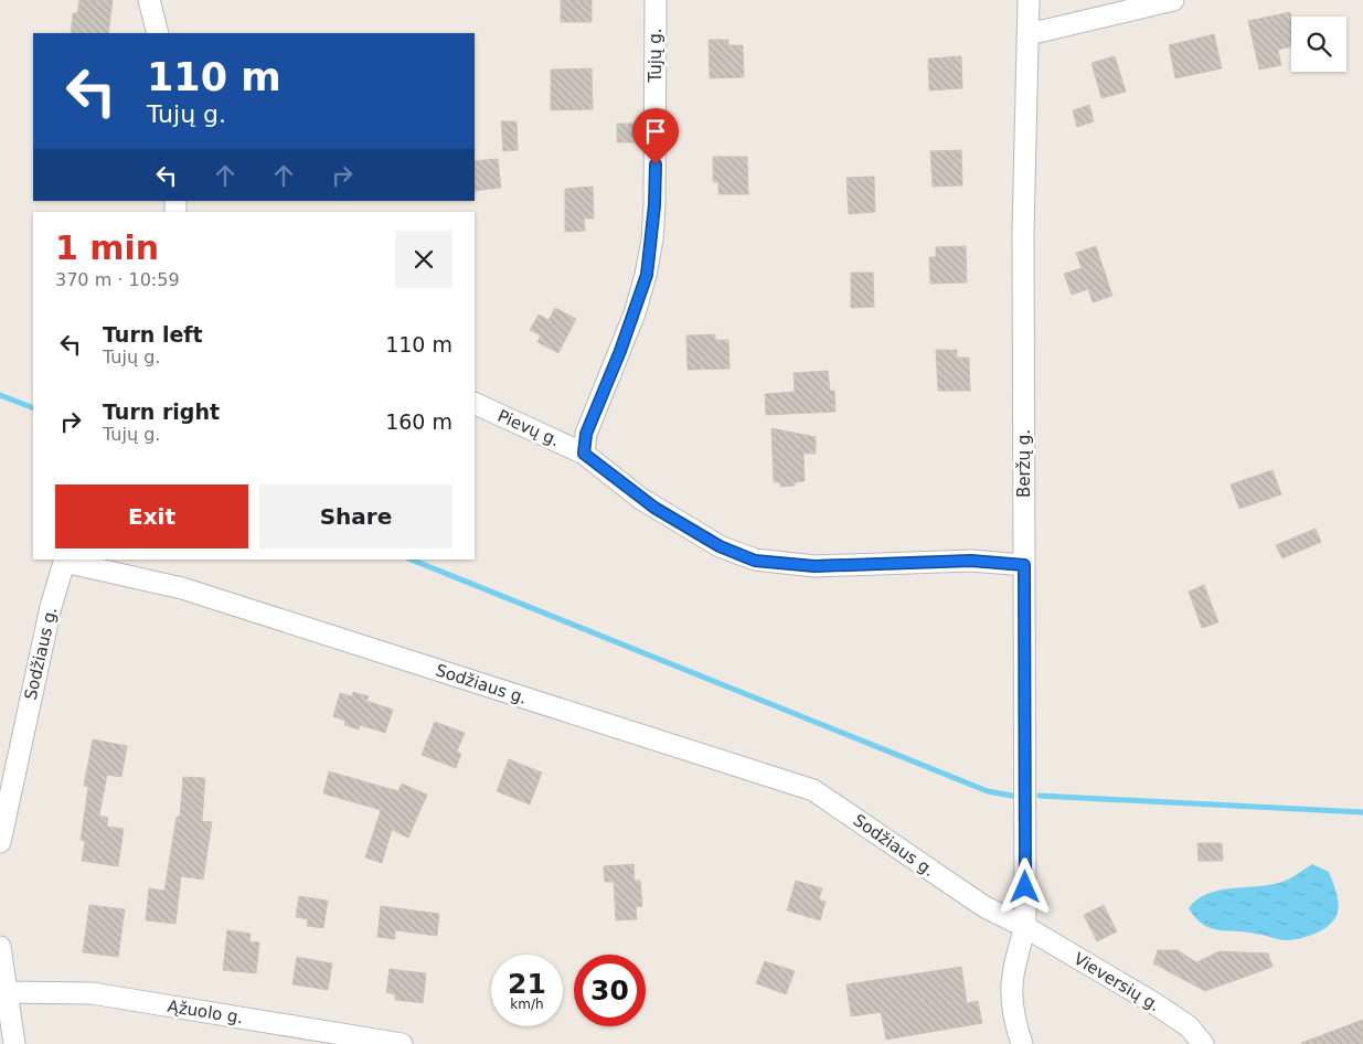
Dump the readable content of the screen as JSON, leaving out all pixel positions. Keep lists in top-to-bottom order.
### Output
{
  "streets": {
    "street": [
      "Tujų g.",
      "Pievų g.",
      "Beržų g.",
      "Sodžiaus g.",
      "Vieversių g.",
      "Ąžuolo g."
    ]
  },
  "crossings": [
    ["Tujų g.", "Pievų g."],
    ["Beržų g.", "Sodžiaus g."],
    ["Beržų g.", "Vieversių g."],
    ["Sodžiaus g.", "Vieversių g."]
  ],
  "page": {
    "turn": ["110 m", "Tujų g."],
    "heading": ["1 min", "370 m · 10:59"],
    "list": [
      {
        "name": "Turn left",
        "note": "Tujų g.",
        "value": "110 m"
      },
      {
        "name": "Turn right",
        "note": "Tujų g.",
        "value": "160 m"
      }
    ],
    "buttons": ["Exit", "Share"],
    "speed": "21 km/h",
    "limit": "30"
  }
}
